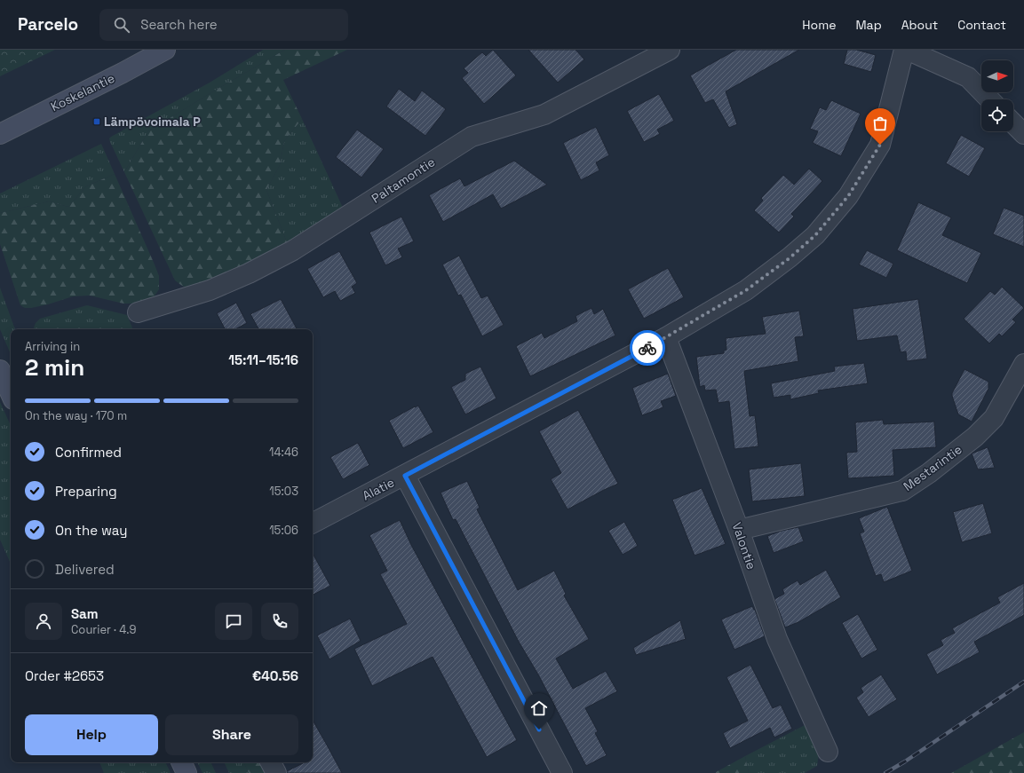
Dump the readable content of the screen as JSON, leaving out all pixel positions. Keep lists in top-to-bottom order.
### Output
{
  "streets": {
    "main road": ["Koskelantie"],
    "street": [
      "Paltamontie",
      "Mestarintie",
      "Alatie",
      "Valontie"
    ]
  },
  "crossings": [
    ["Mestarintie", "Valontie"],
    ["Alatie", "Valontie"]
  ],
  "places": {
    "transit": ["Lämpövoimala P"]
  },
  "north": "right",
  "page": {
    "header": "Parcelo",
    "search": "Search here",
    "nav": [
      "Home",
      "Map",
      "About",
      "Contact"
    ],
    "heading": ["2 min", "Arriving in", "15:11–15:16"],
    "panel": [
      "Sam",
      "Courier · 4.9",
      "Order #2653",
      "€40.56"
    ],
    "bar": "On the way · 170 m",
    "list": [
      ["Confirmed", "14:46"],
      ["Preparing", "15:03"],
      ["On the way", "15:06"],
      "Delivered"
    ],
    "buttons": ["Help", "Share"]
  }
}
